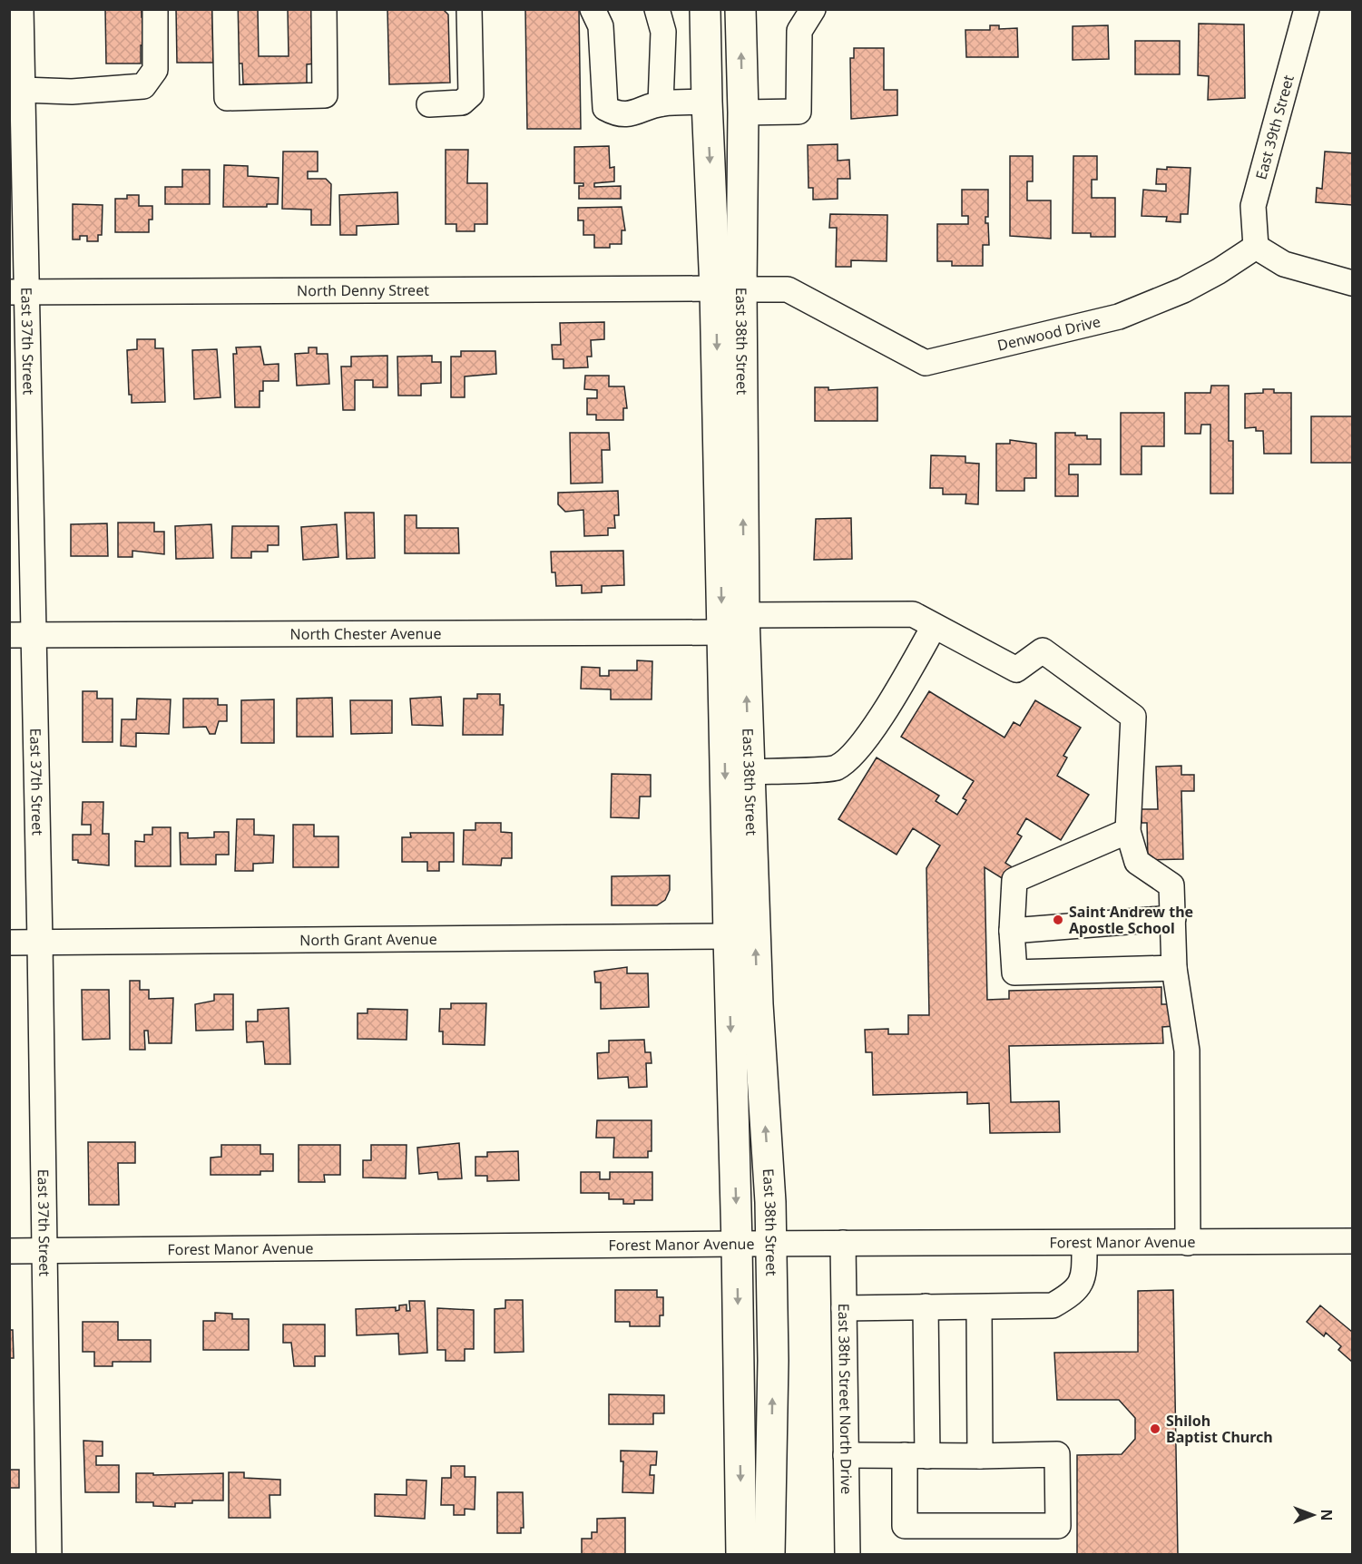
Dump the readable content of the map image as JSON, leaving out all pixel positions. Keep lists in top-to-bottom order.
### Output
{
  "streets": {
    "main road": ["East 38th Street"],
    "street": [
      "East 39th Street",
      "North Denny Street",
      "Denwood Drive",
      "East 37th Street",
      "North Chester Avenue",
      "North Grant Avenue",
      "Forest Manor Avenue",
      "East 38th Street North Drive"
    ]
  },
  "crossings": [
    ["East 39th Street", "Denwood Drive"],
    ["North Denny Street", "Denwood Drive"],
    ["North Denny Street", "East 37th Street"],
    ["North Denny Street", "East 38th Street"],
    ["Denwood Drive", "East 38th Street"],
    ["East 37th Street", "North Chester Avenue"],
    ["East 37th Street", "North Grant Avenue"],
    ["East 37th Street", "Forest Manor Avenue"],
    ["East 38th Street", "North Chester Avenue"],
    ["East 38th Street", "North Grant Avenue"],
    ["East 38th Street", "Forest Manor Avenue"],
    ["Forest Manor Avenue", "East 38th Street North Drive"]
  ],
  "places": ["Saint Andrew the Apostle School", "Shiloh Baptist Church"],
  "north": "right"
}
